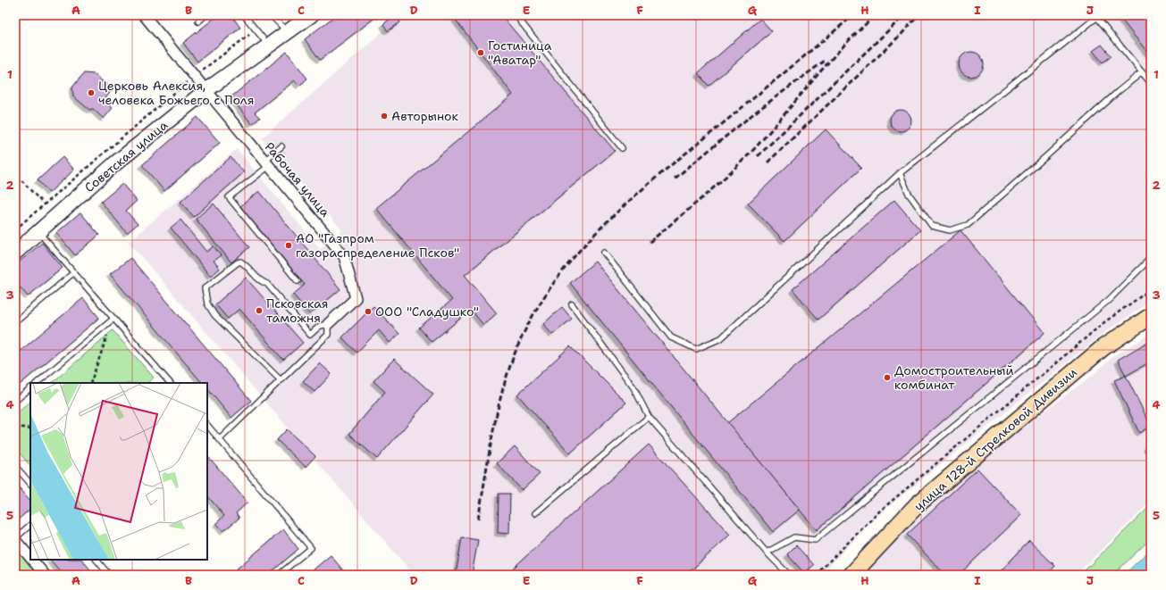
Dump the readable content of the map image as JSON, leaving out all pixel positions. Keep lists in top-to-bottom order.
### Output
{
  "streets": {
    "main road": ["улица 128-й Стрелковой Дивизии"],
    "street": ["Советская улица", "Рабочая улица"]
  },
  "crossings": [
    ["Советская улица", "Рабочая улица"]
  ],
  "places": [
    "Гостиница \"Аватар\"",
    "Церковь Алексия, человека Божьего с Поля",
    "Авторынок",
    "АО \"Газпром газораспределение Псков\"",
    "Псковская таможня",
    "ООО \"Сладушко\"",
    "Домостроительный комбинат"
  ],
  "grid": {
    "columns": [
      "A",
      "B",
      "C",
      "D",
      "E",
      "F",
      "G",
      "H",
      "I",
      "J"
    ],
    "rows": [
      "1",
      "2",
      "3",
      "4",
      "5"
    ]
  }
}
